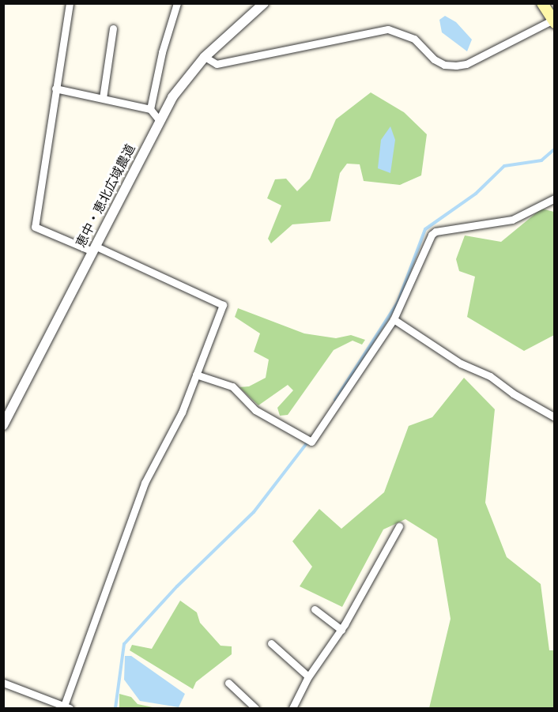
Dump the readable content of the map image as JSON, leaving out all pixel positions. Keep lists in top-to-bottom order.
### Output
{
  "streets": {
    "street": ["恵中・恵北広域農道"]
  }
}
